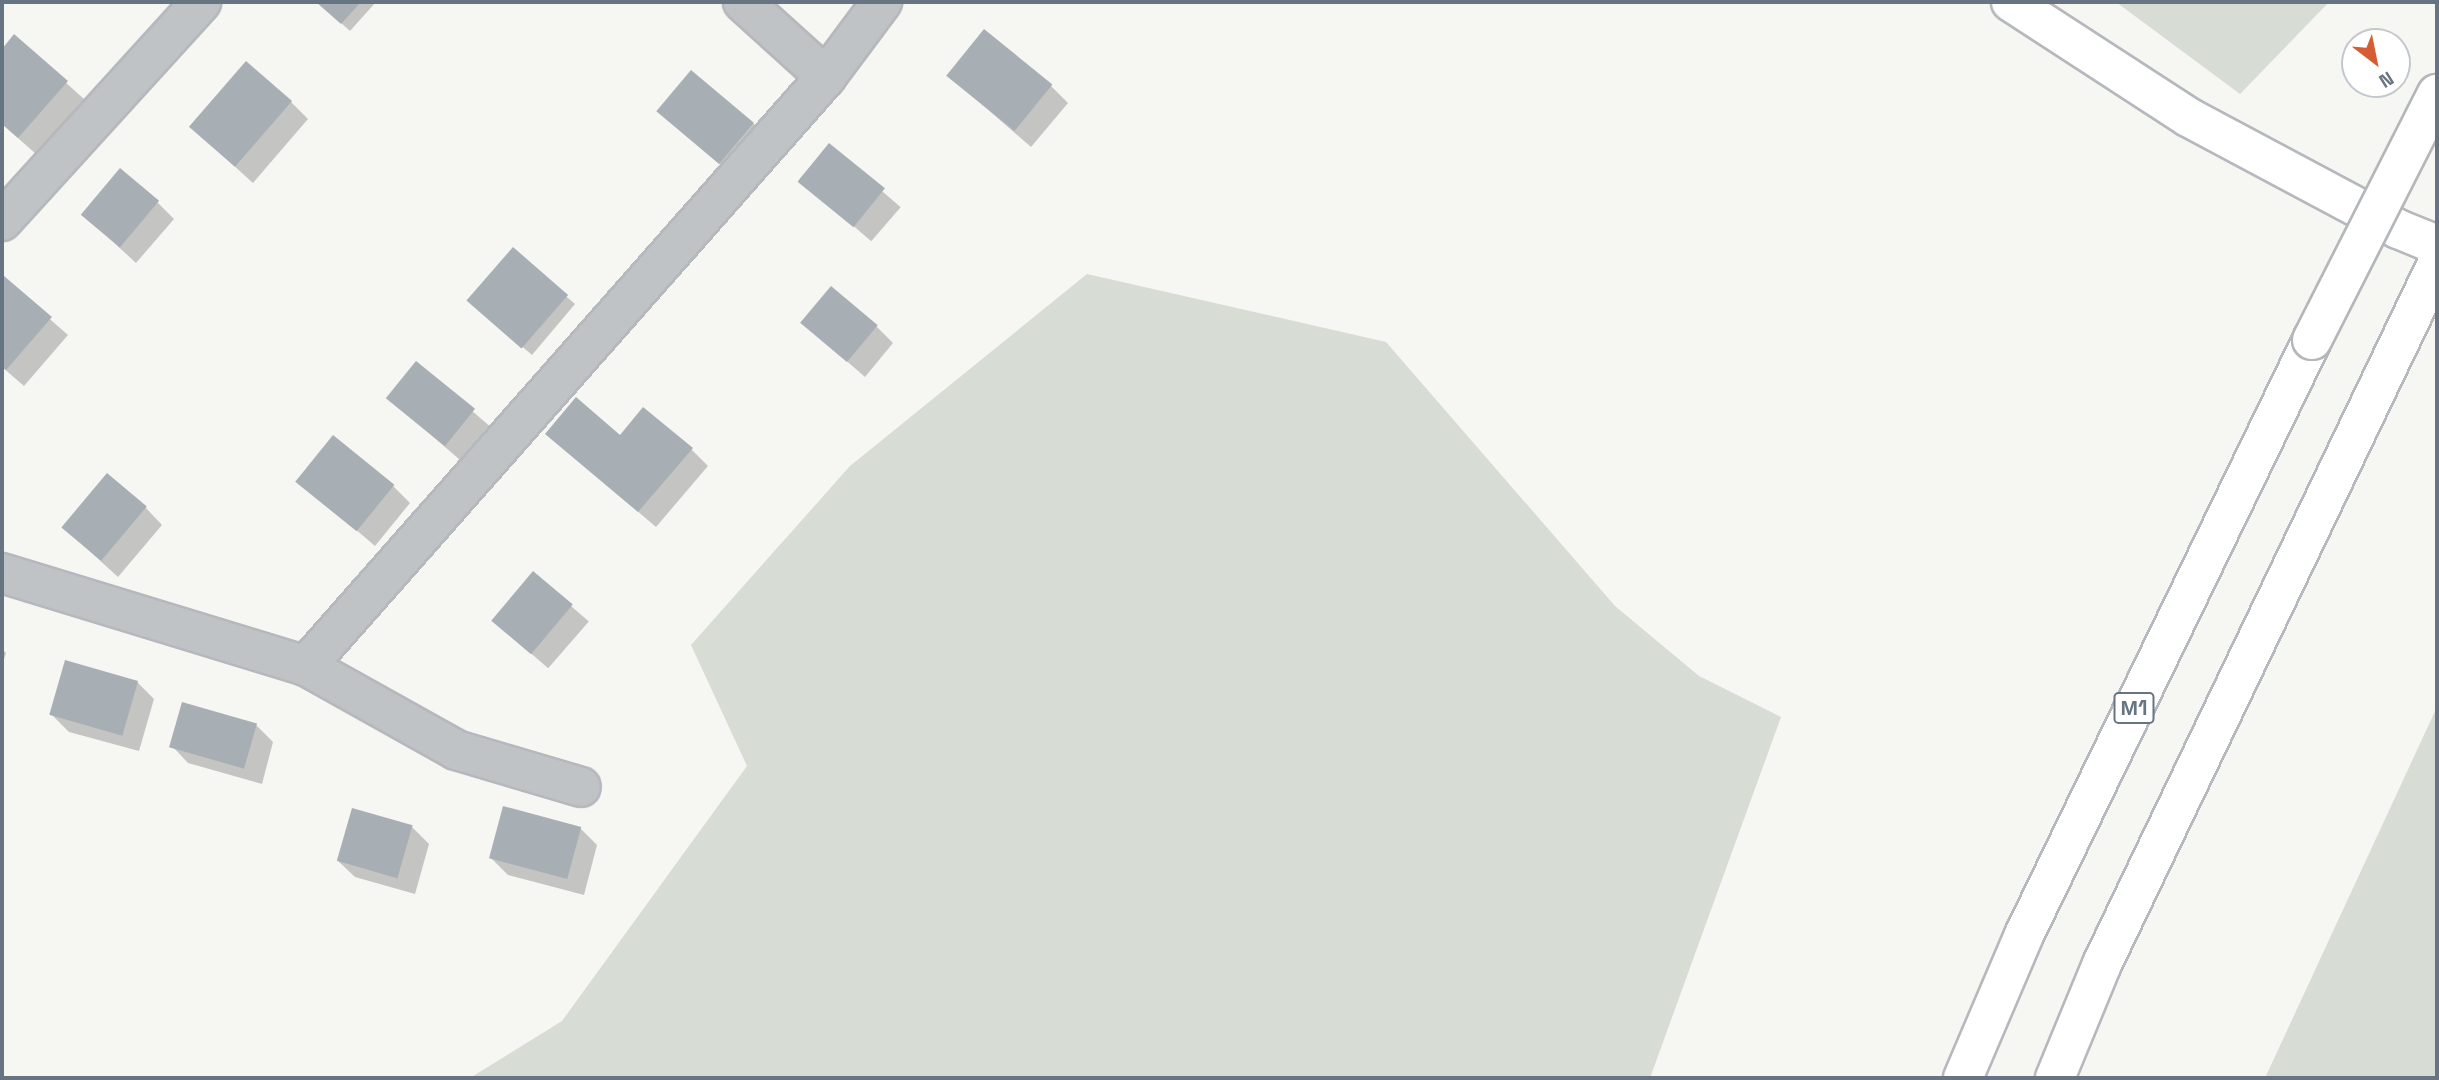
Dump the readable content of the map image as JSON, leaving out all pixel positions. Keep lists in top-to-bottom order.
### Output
{
  "streets": {
    "main road": ["М1"]
  },
  "north": "bottom right"
}
